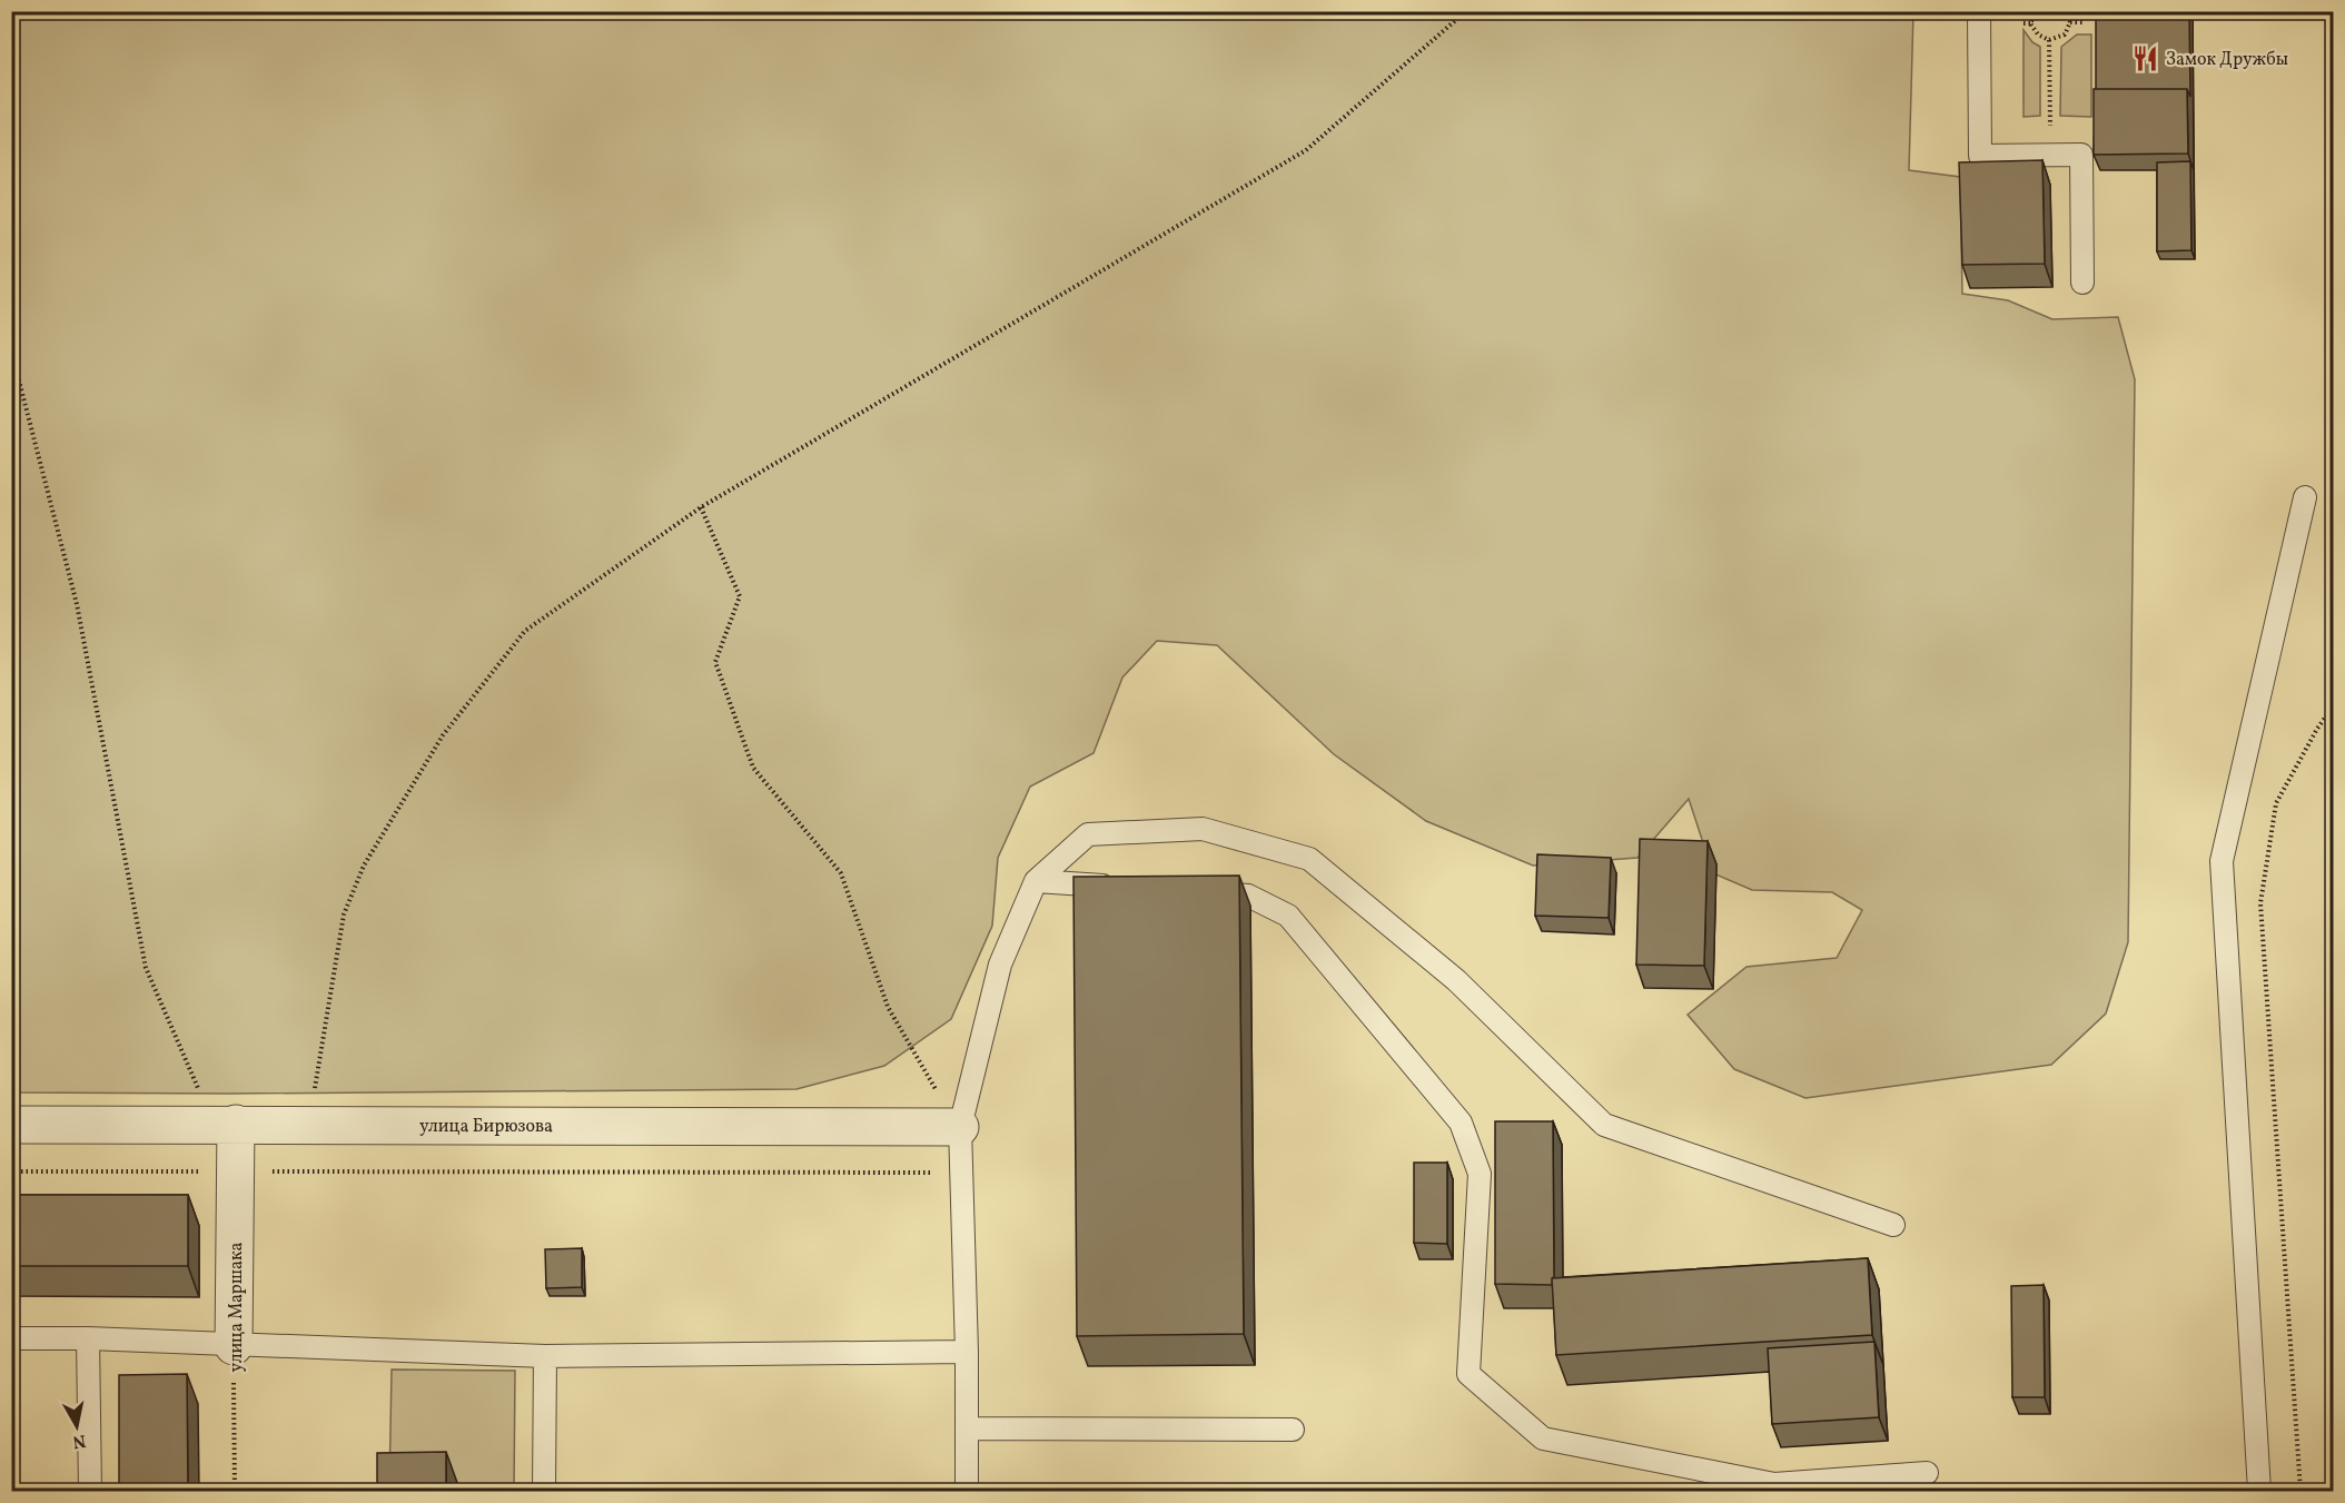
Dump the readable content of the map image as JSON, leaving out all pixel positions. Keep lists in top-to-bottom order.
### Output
{
  "streets": {
    "street": ["улица Бирюзова", "улица Маршака"]
  },
  "crossings": [
    ["улица Бирюзова", "улица Маршака"]
  ],
  "places": {
    "restaurant": ["Замок Дружбы"]
  },
  "north": "bottom"
}
